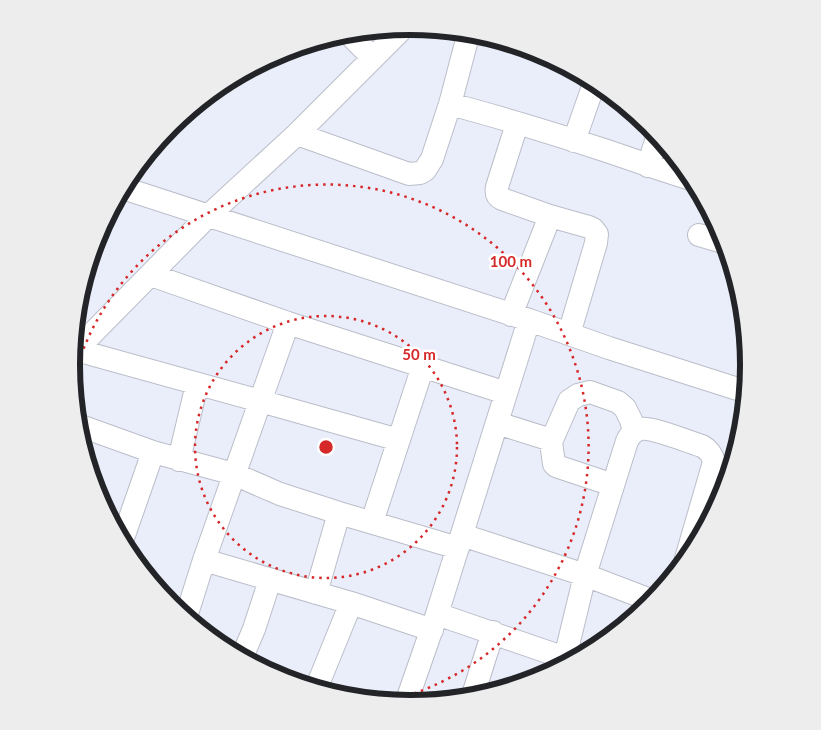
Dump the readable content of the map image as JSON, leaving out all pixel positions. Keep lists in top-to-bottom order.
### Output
{
  "rings": ["100 m", "50 m"]
}
